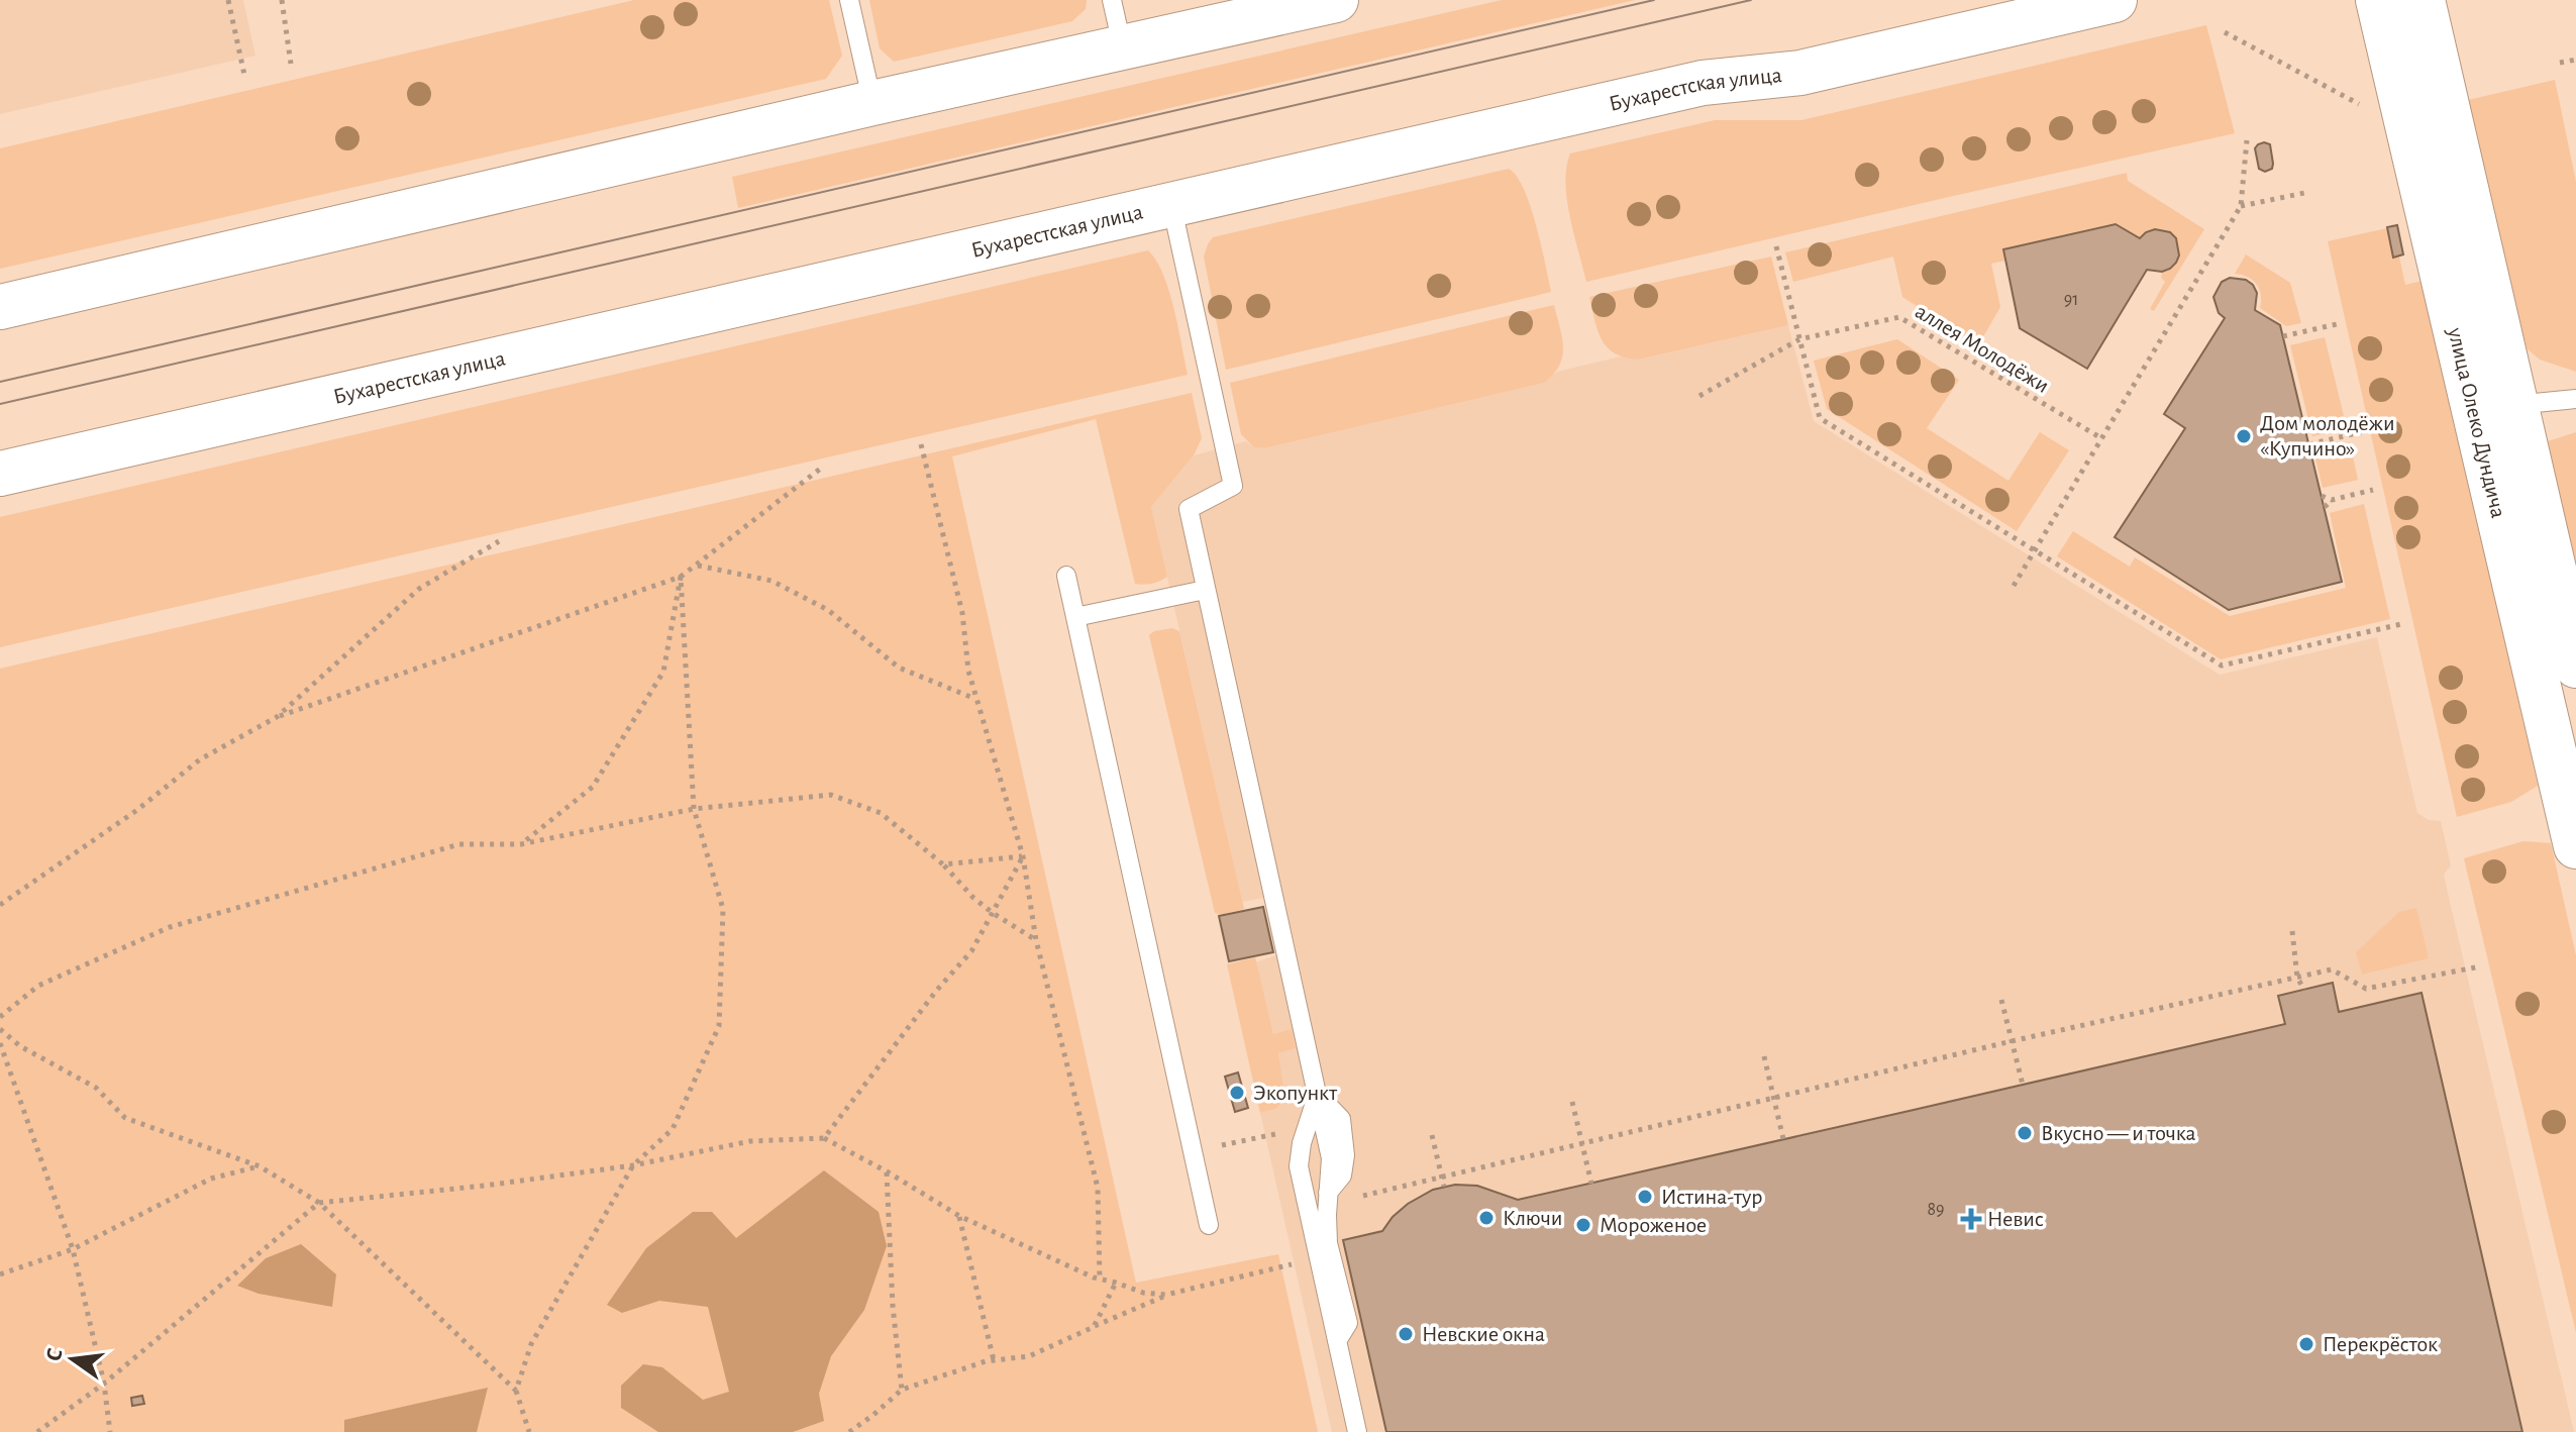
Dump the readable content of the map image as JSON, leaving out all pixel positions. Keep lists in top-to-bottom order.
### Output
{
  "streets": {
    "street": ["Бухарестская улица", "улица Олеко Дундича"],
    "path": ["аллея Молодёжи"]
  },
  "places": {
    "other": [
      "Дом молодёжи «Купчино»",
      "Экопункт",
      "Вкусно — и точка",
      "Истина-тур",
      "Ключи",
      "Мороженое",
      "Невские окна",
      "Перекрёсток"
    ],
    "health": ["Невис"]
  },
  "house_numbers": ["91", "89"],
  "north": "left"
}
